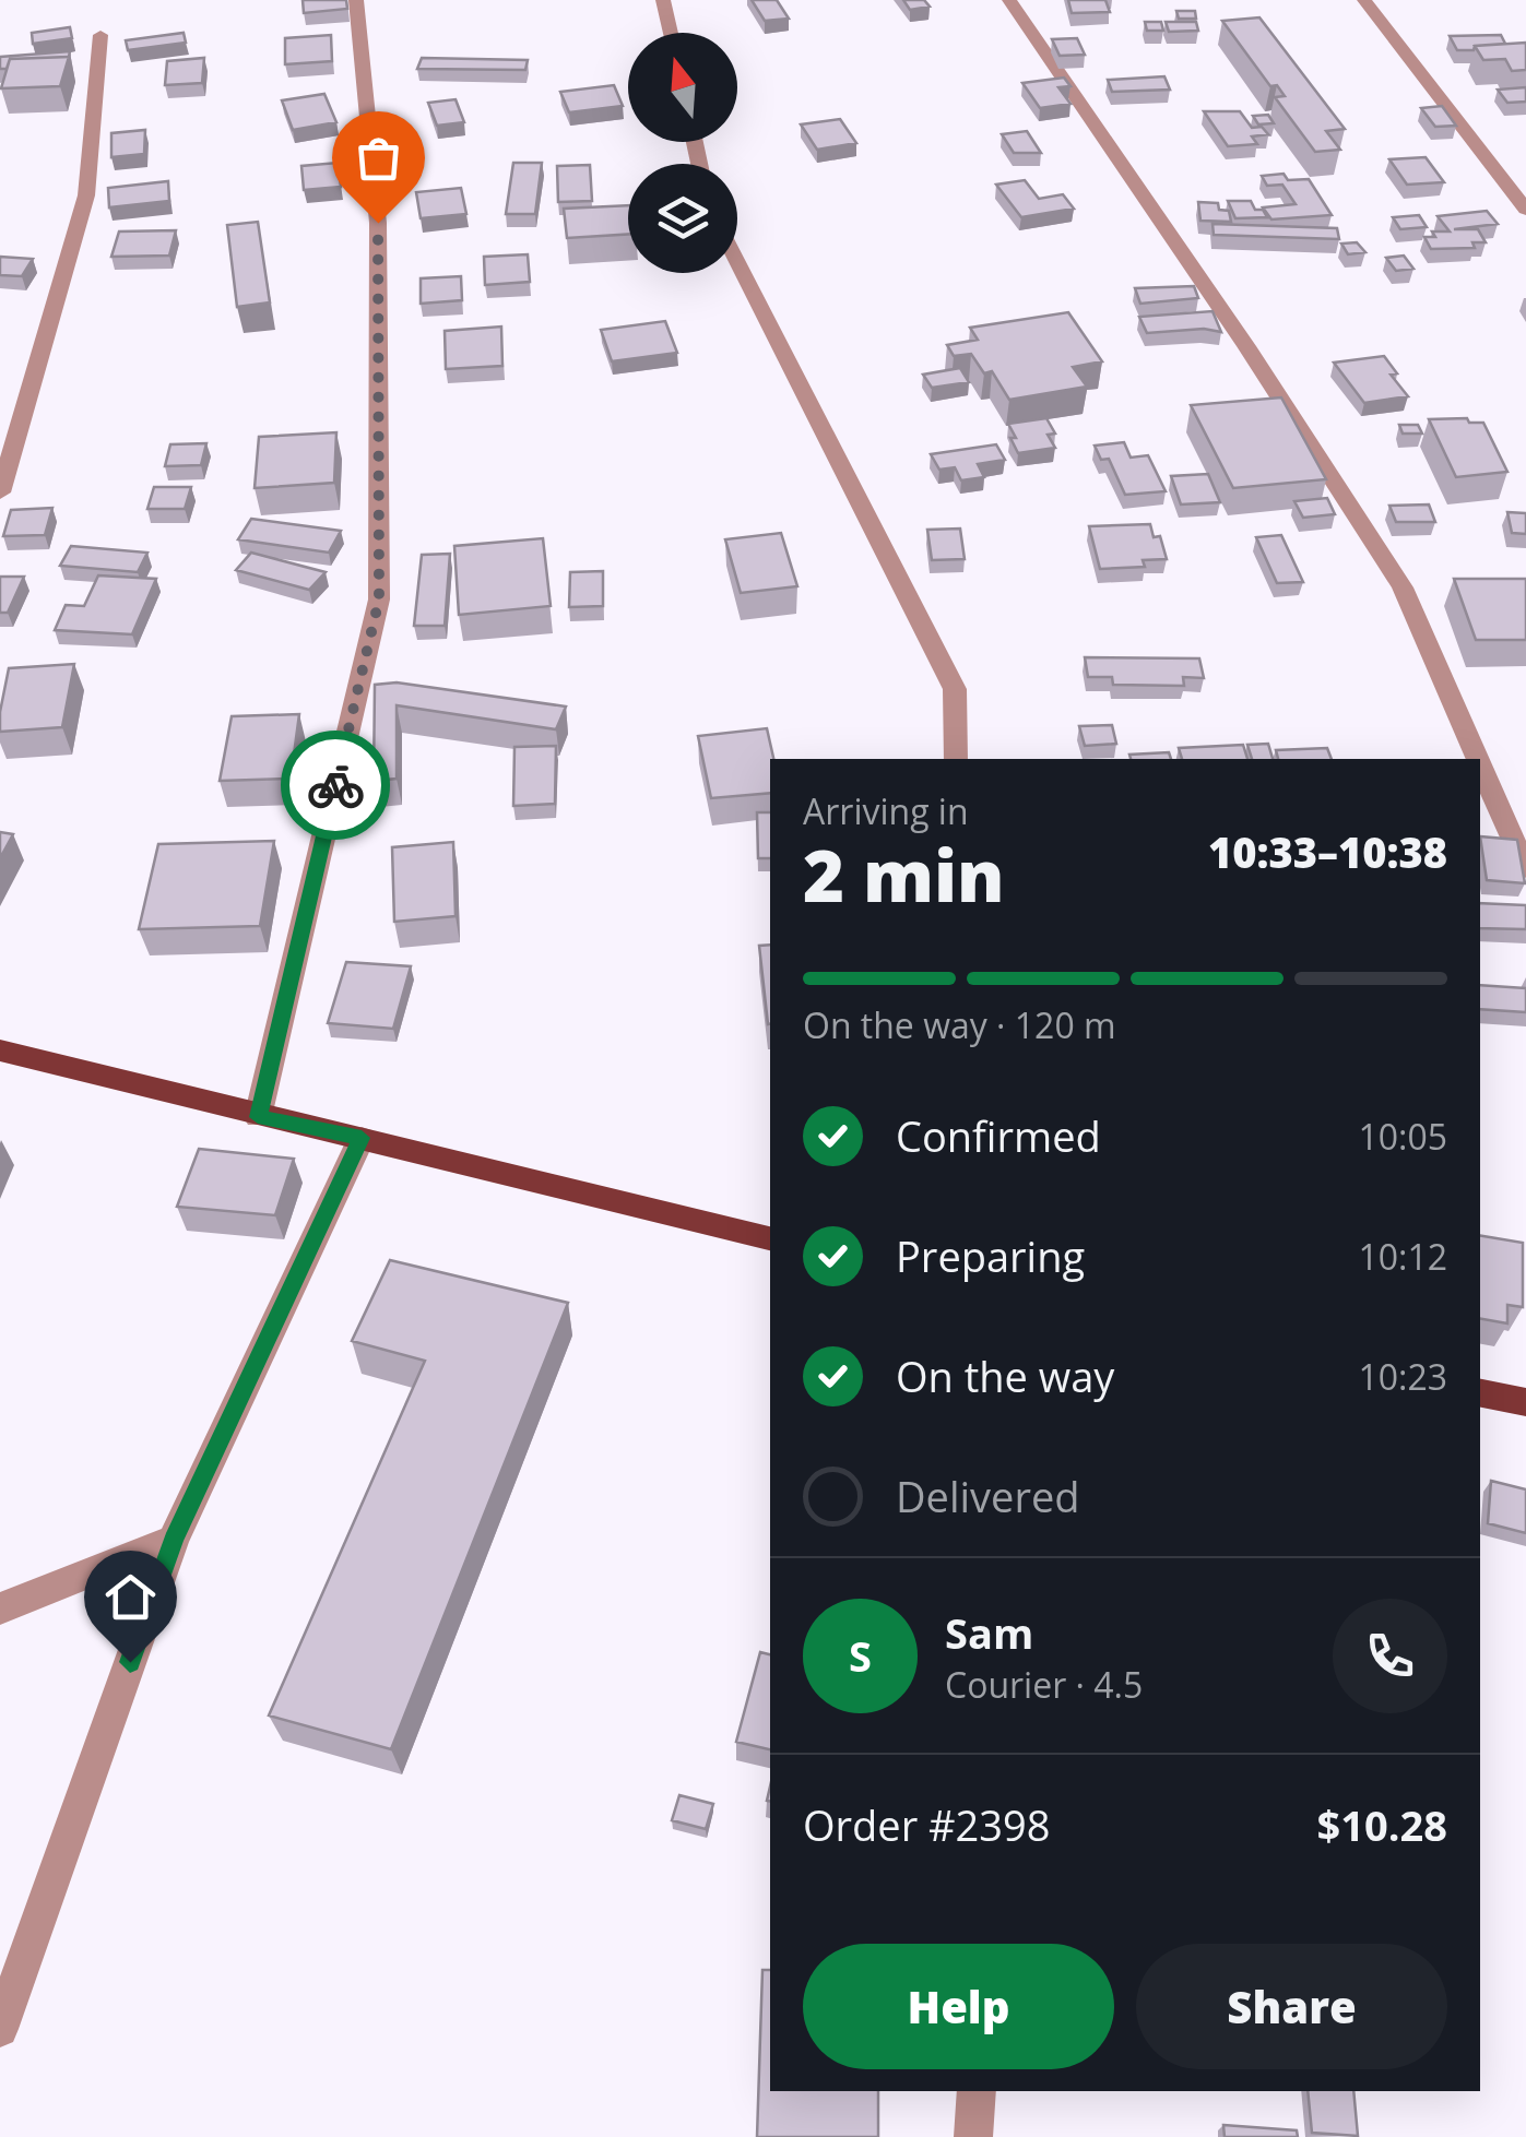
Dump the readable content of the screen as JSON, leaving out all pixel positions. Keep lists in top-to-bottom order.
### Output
{
  "north": "top",
  "page": {
    "heading": ["2 min", "Arriving in", "10:33–10:38"],
    "panel": [
      "Sam",
      "Courier · 4.5",
      "Order #2398",
      "$10.28"
    ],
    "bar": "On the way · 120 m",
    "list": [
      ["Confirmed", "10:05"],
      ["Preparing", "10:12"],
      ["On the way", "10:23"],
      "Delivered"
    ],
    "round": "S",
    "buttons": ["Help", "Share"]
  }
}
